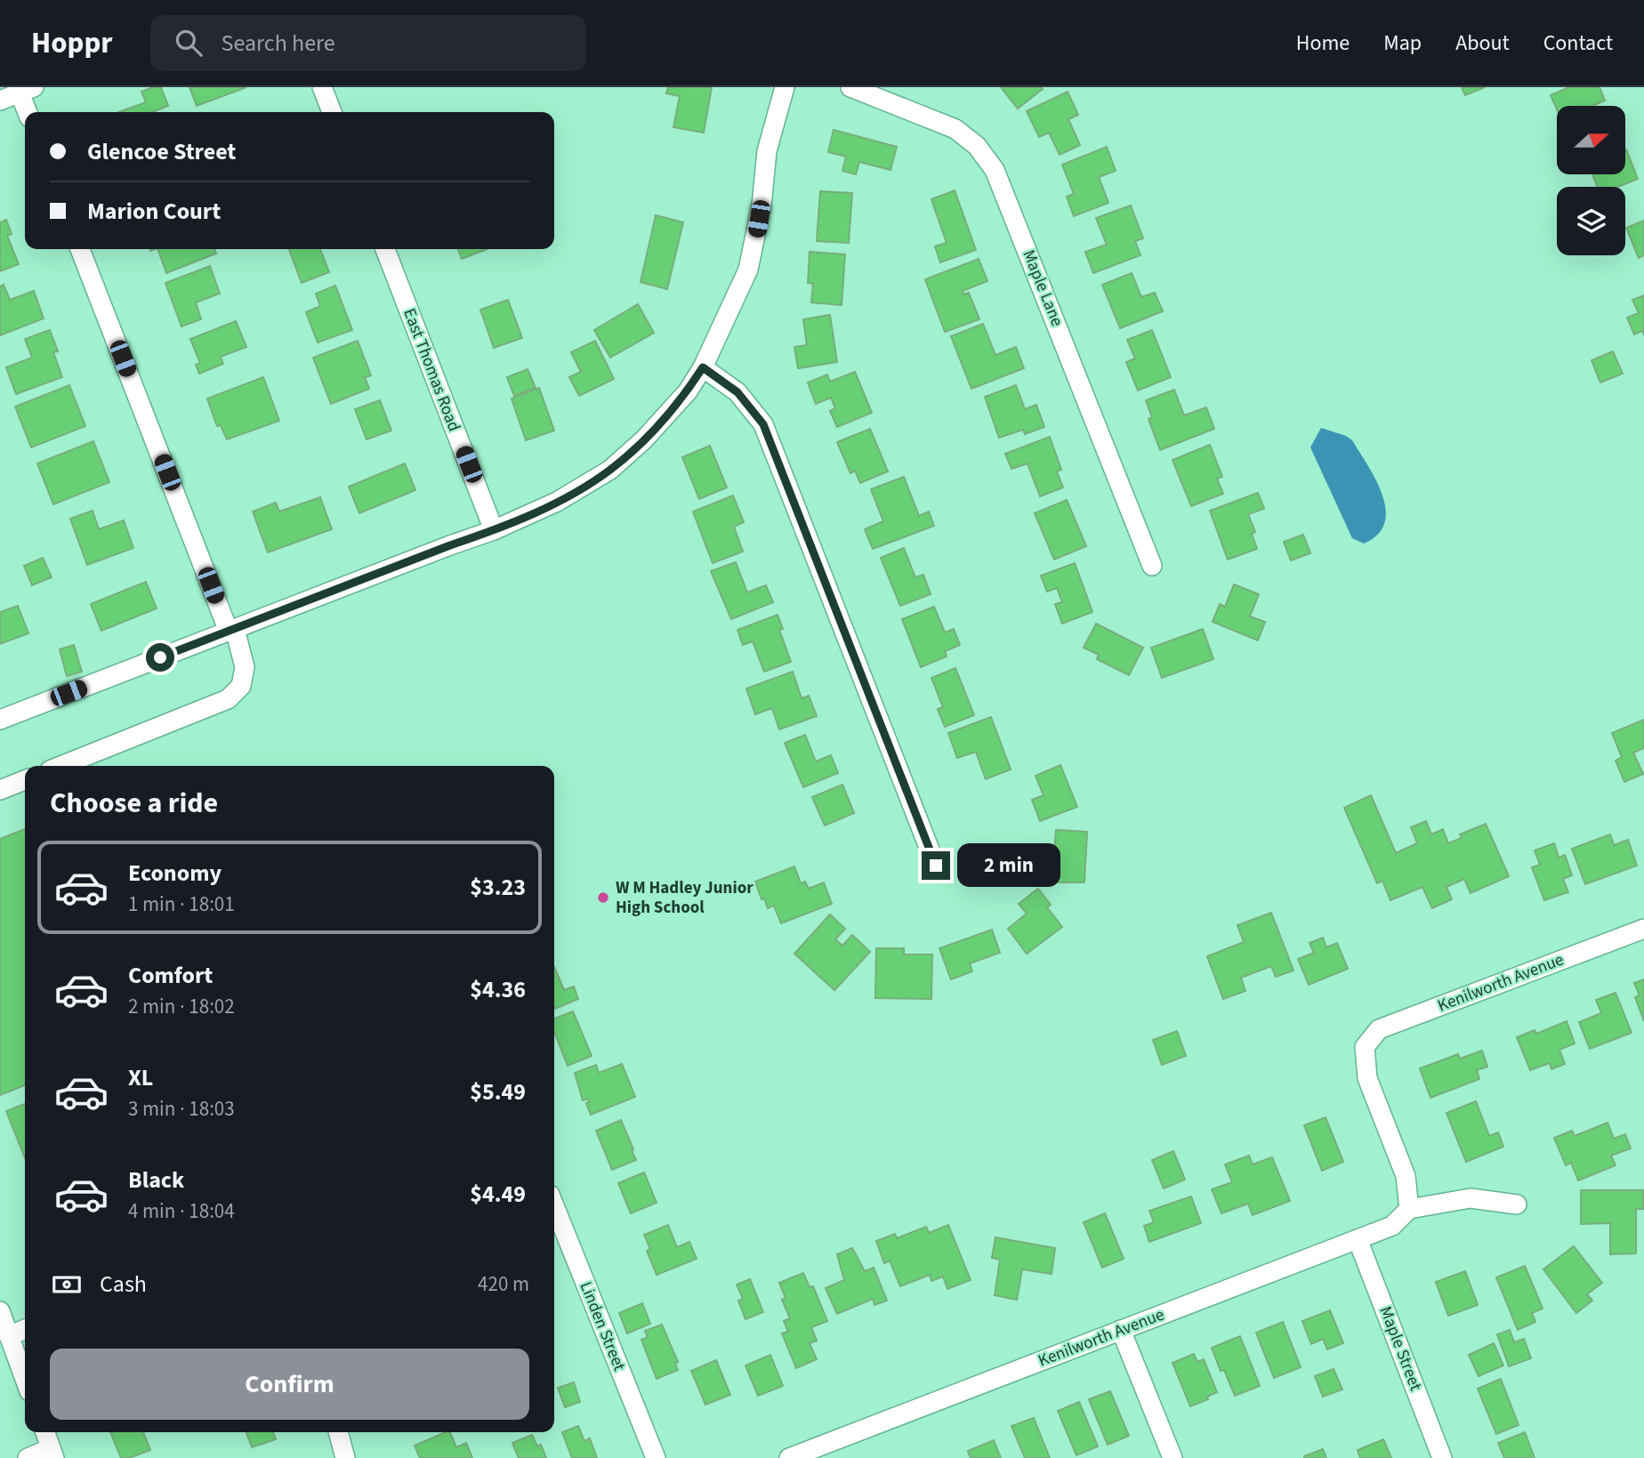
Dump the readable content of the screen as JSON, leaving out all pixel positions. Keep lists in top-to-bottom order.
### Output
{
  "streets": {
    "street": [
      "Maple Lane",
      "East Thomas Road",
      "Kenilworth Avenue",
      "Linden Street",
      "Maple Street"
    ]
  },
  "crossings": [
    ["Kenilworth Avenue", "Maple Street"]
  ],
  "places": ["W M Hadley Junior High School"],
  "north": "right",
  "page": {
    "header": "Hoppr",
    "search": "Search here",
    "nav": [
      "Home",
      "Map",
      "About",
      "Contact"
    ],
    "banner": ["Glencoe Street", "Marion Court"],
    "heading": "Choose a ride",
    "list": [
      {
        "name": "Economy",
        "note": "1 min · 18:01",
        "value": "$3.23"
      },
      {
        "name": "Comfort",
        "note": "2 min · 18:02",
        "value": "$4.36"
      },
      {
        "name": "XL",
        "note": "3 min · 18:03",
        "value": "$5.49"
      },
      {
        "name": "Black",
        "note": "4 min · 18:04",
        "value": "$4.49"
      }
    ],
    "bubble": "2 min",
    "pay": ["Cash", "420 m"],
    "buttons": "Confirm"
  }
}
